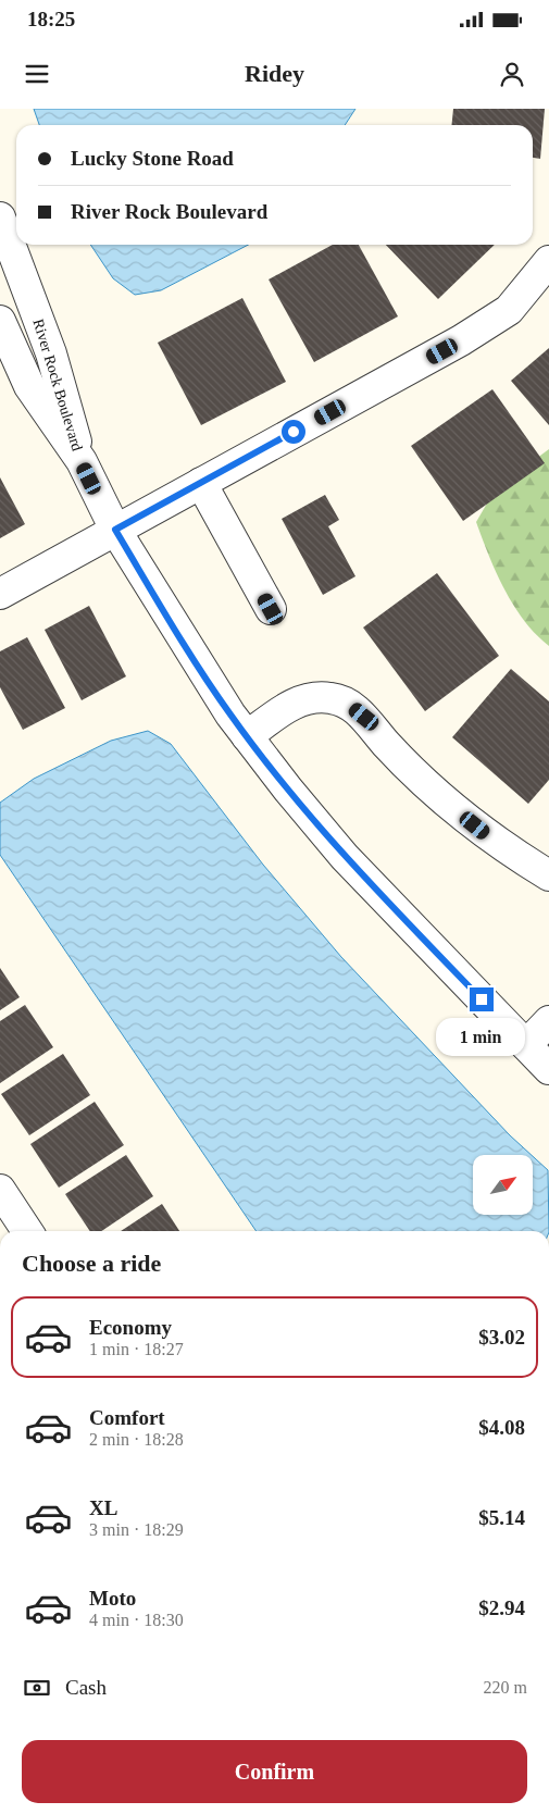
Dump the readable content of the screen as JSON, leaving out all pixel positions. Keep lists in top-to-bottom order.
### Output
{
  "streets": {
    "street": ["River Rock Boulevard"]
  },
  "north": "top right",
  "page": {
    "status": "18:25",
    "header": "Ridey",
    "banner": ["Lucky Stone Road", "River Rock Boulevard"],
    "bubble": "1 min",
    "heading": "Choose a ride",
    "list": [
      {
        "name": "Economy",
        "note": "1 min · 18:27",
        "value": "$3.02"
      },
      {
        "name": "Comfort",
        "note": "2 min · 18:28",
        "value": "$4.08"
      },
      {
        "name": "XL",
        "note": "3 min · 18:29",
        "value": "$5.14"
      },
      {
        "name": "Moto",
        "note": "4 min · 18:30",
        "value": "$2.94"
      }
    ],
    "pay": ["Cash", "220 m"],
    "buttons": "Confirm"
  }
}
